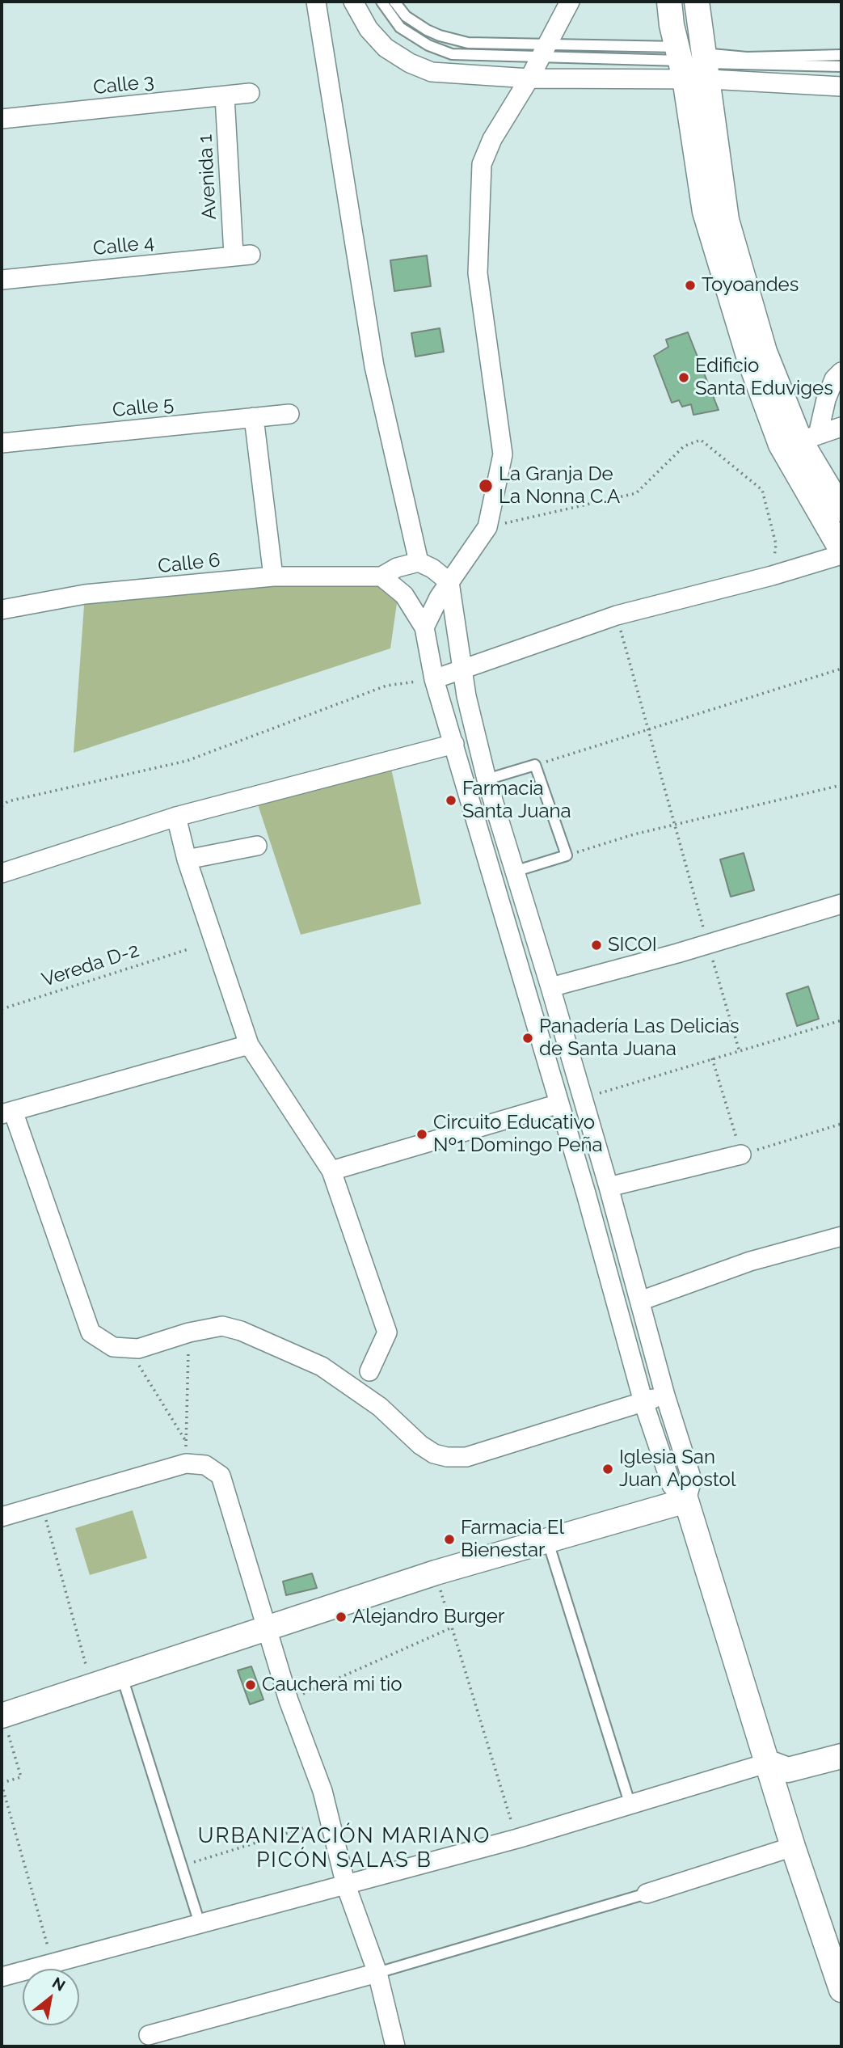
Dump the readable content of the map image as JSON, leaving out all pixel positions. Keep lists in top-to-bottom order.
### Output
{
  "streets": {
    "street": [
      "Calle 3",
      "Avenida 1",
      "Calle 4",
      "Calle 5",
      "Calle 6"
    ],
    "path": ["Vereda D-2"]
  },
  "crossings": [
    ["Calle 3", "Avenida 1"],
    ["Avenida 1", "Calle 4"]
  ],
  "districts": ["URBANIZACIÓN MARIANO PICÓN SALAS B"],
  "places": [
    "Toyoandes",
    "Edificio Santa Eduviges",
    "La Granja De La Nonna C.A",
    "Farmacia Santa Juana",
    "SICOI",
    "Panadería Las Delicias de Santa Juana",
    "Circuito Educativo Nº1 Domingo Peña",
    "Iglesia San Juan Apostol",
    "Farmacia El Bienestar",
    "Alejandro Burger",
    "Cauchera mi tio"
  ],
  "north": "top right"
}
